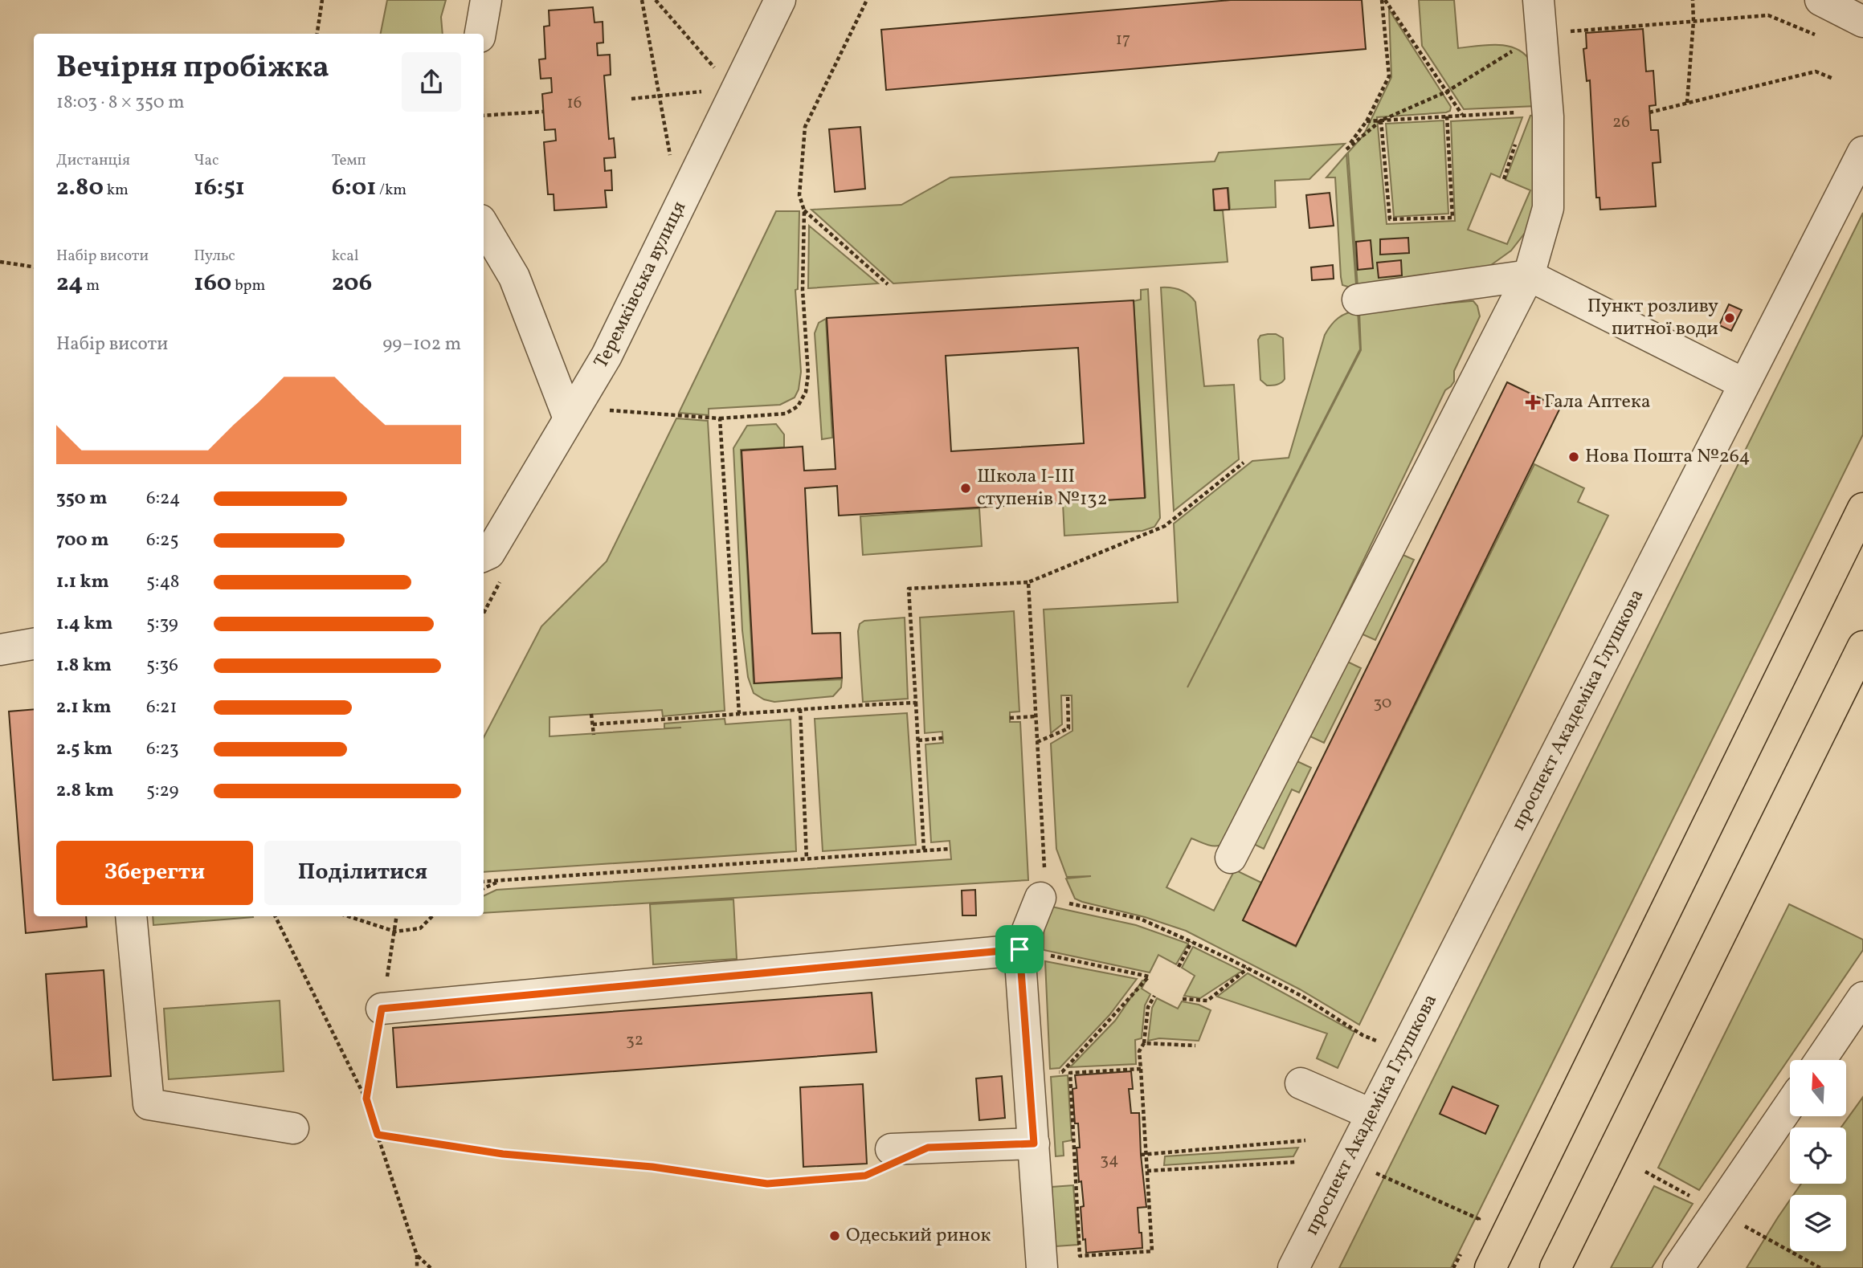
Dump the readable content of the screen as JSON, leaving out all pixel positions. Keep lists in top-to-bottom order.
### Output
{
  "streets": {
    "street": ["Теремківська вулиця", "проспект Академіка Глушкова"]
  },
  "places": {
    "other": [
      "Пункт розливу питної води",
      "Нова Пошта №264",
      "Школа І-ІІІ ступенів №132",
      "Одеський ринок"
    ],
    "health": ["Гала Аптека"]
  },
  "house_numbers": [
    "17",
    "16",
    "26",
    "30",
    "32",
    "34"
  ],
  "north": "top",
  "page": {
    "heading": ["Вечірня пробіжка", "18:03 · 8 × 350 m"],
    "stats": [
      ["Дистанція", "2.80 km"],
      ["Час", "16:51"],
      ["Темп", "6:01 /km"],
      ["Набір висоти", "24 m"],
      ["Пульс", "160 bpm"],
      ["kcal", "206"]
    ],
    "chart": ["Набір висоти", "99–102 m"],
    "list": [
      {
        "name": "350 m",
        "note": "6:24"
      },
      {
        "name": "700 m",
        "note": "6:25"
      },
      {
        "name": "1.1 km",
        "note": "5:48"
      },
      {
        "name": "1.4 km",
        "note": "5:39"
      },
      {
        "name": "1.8 km",
        "note": "5:36"
      },
      {
        "name": "2.1 km",
        "note": "6:21"
      },
      {
        "name": "2.5 km",
        "note": "6:23"
      },
      {
        "name": "2.8 km",
        "note": "5:29"
      }
    ],
    "buttons": ["Зберегти", "Поділитися"]
  }
}
